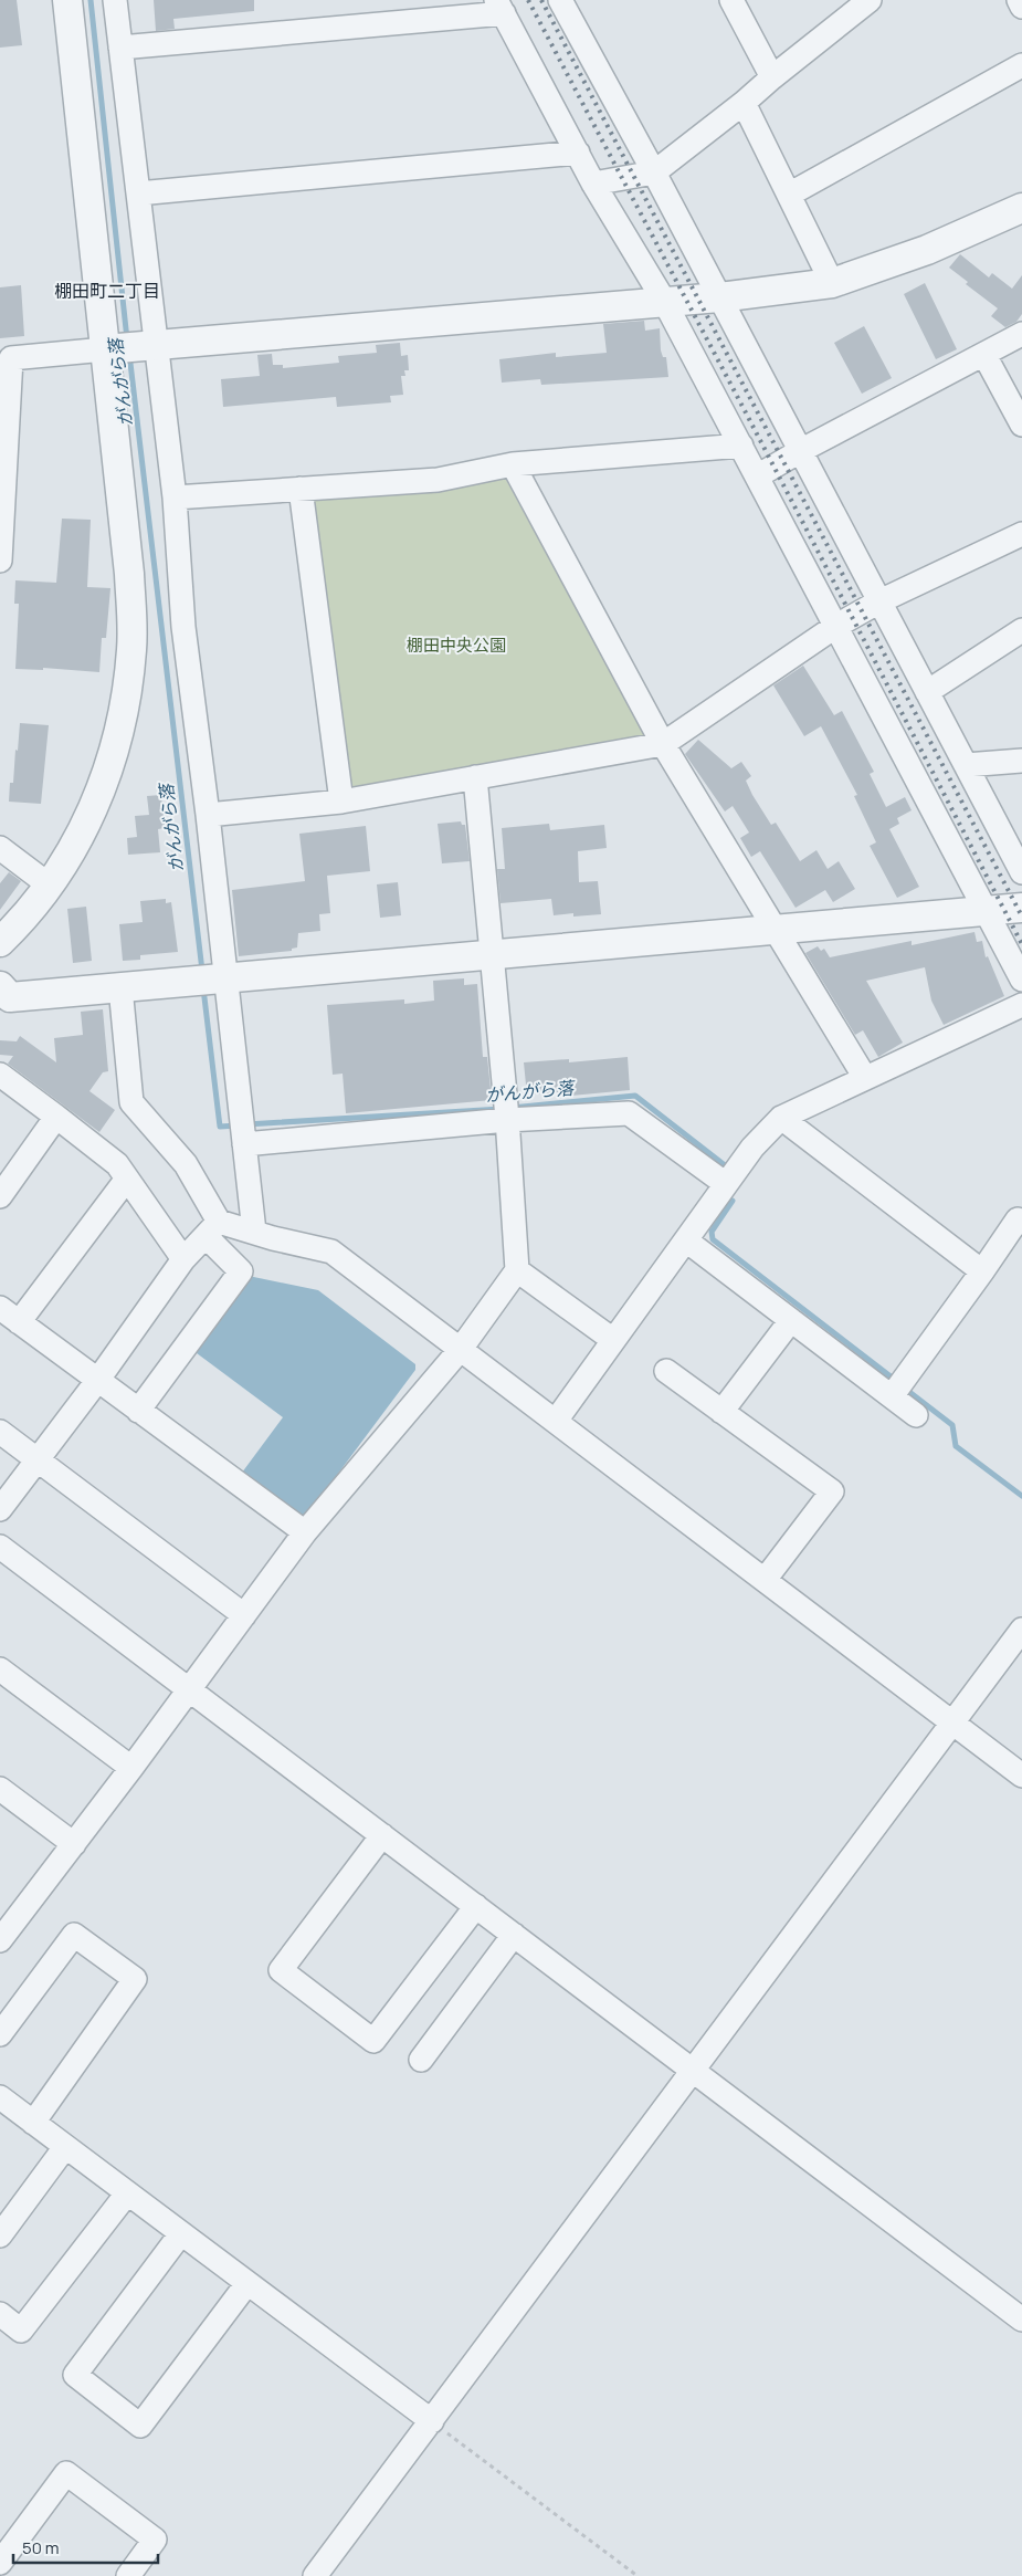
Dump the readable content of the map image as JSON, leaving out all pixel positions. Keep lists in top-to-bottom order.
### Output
{
  "districts": ["棚田町二丁目"],
  "water": ["がんがら落"],
  "parks": ["棚田中央公園"],
  "scale_bar": "50 m"
}
